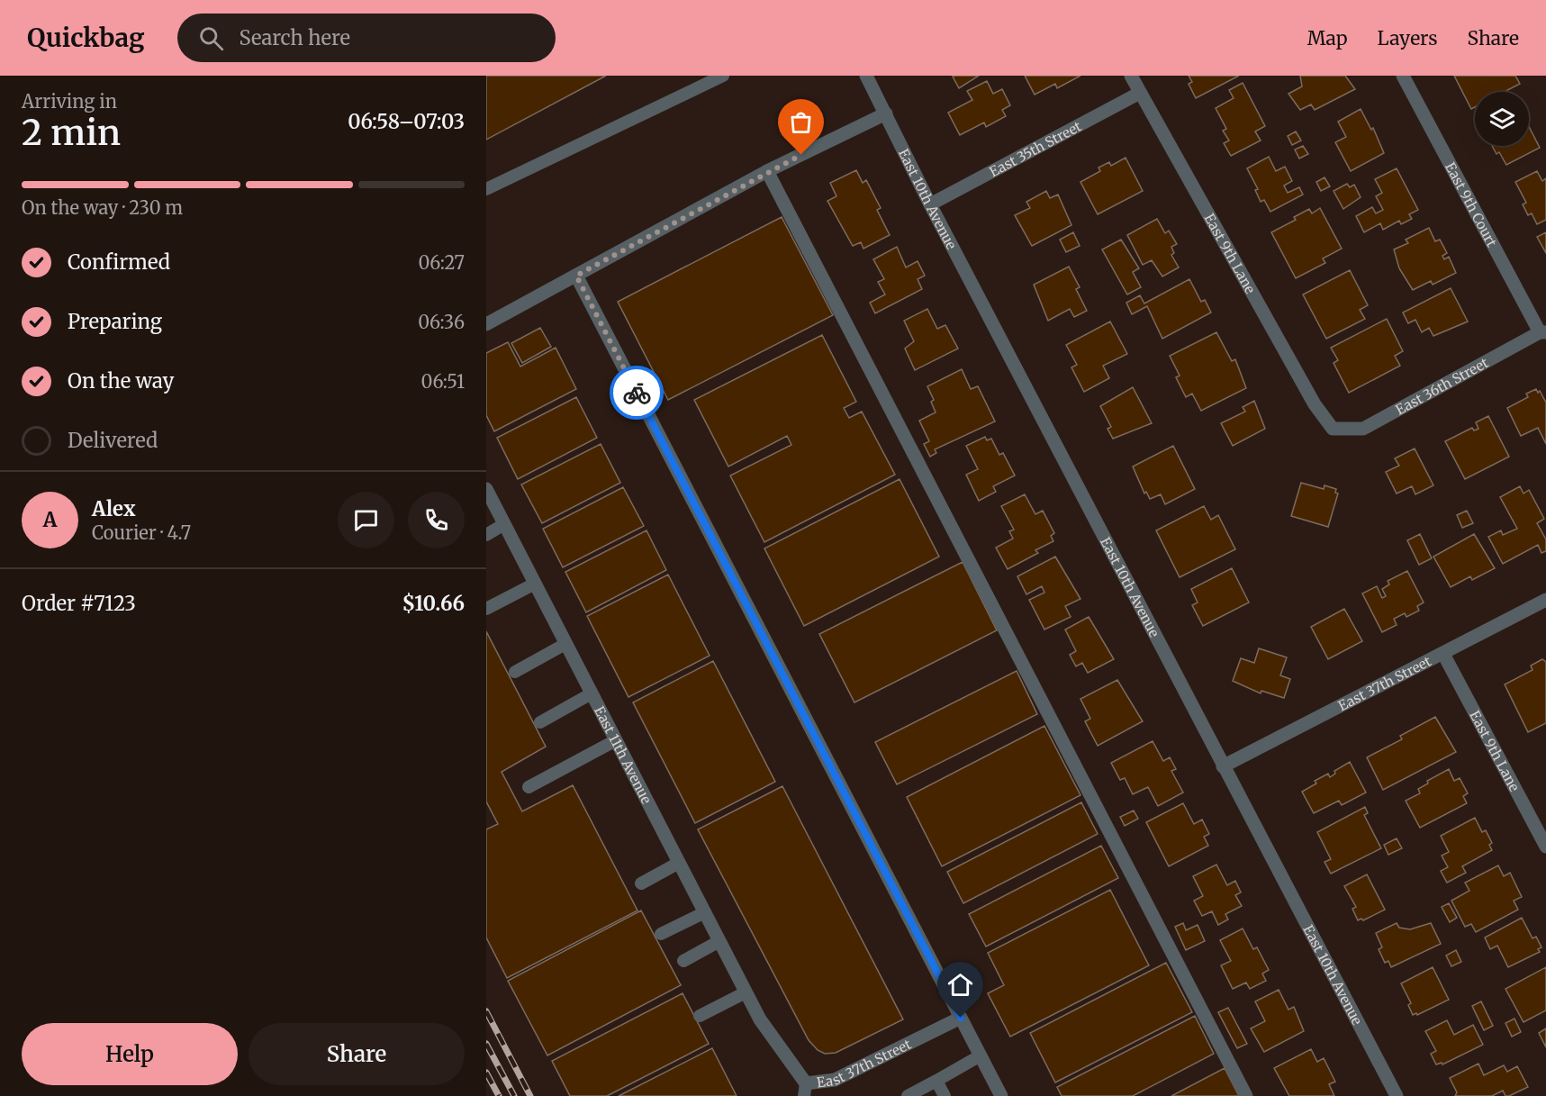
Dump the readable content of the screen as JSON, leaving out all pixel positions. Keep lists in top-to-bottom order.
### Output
{
  "streets": {
    "street": [
      "East 35th Street",
      "East 10th Avenue",
      "East 9th Court",
      "East 9th Lane",
      "East 36th Street",
      "East 37th Street",
      "East 11th Avenue"
    ]
  },
  "crossings": [
    ["East 35th Street", "East 10th Avenue"],
    ["East 35th Street", "East 9th Lane"],
    ["East 10th Avenue", "East 37th Street"],
    ["East 9th Court", "East 36th Street"],
    ["East 9th Lane", "East 36th Street"],
    ["East 9th Lane", "East 37th Street"],
    ["East 37th Street", "East 11th Avenue"]
  ],
  "page": {
    "header": "Quickbag",
    "search": "Search here",
    "nav": ["Map", "Layers", "Share"],
    "heading": ["2 min", "Arriving in", "06:58–07:03"],
    "panel": [
      "Alex",
      "Courier · 4.7",
      "Order #7123",
      "$10.66"
    ],
    "bar": "On the way · 230 m",
    "list": [
      ["Confirmed", "06:27"],
      ["Preparing", "06:36"],
      ["On the way", "06:51"],
      "Delivered"
    ],
    "round": "A",
    "buttons": ["Help", "Share"]
  }
}
